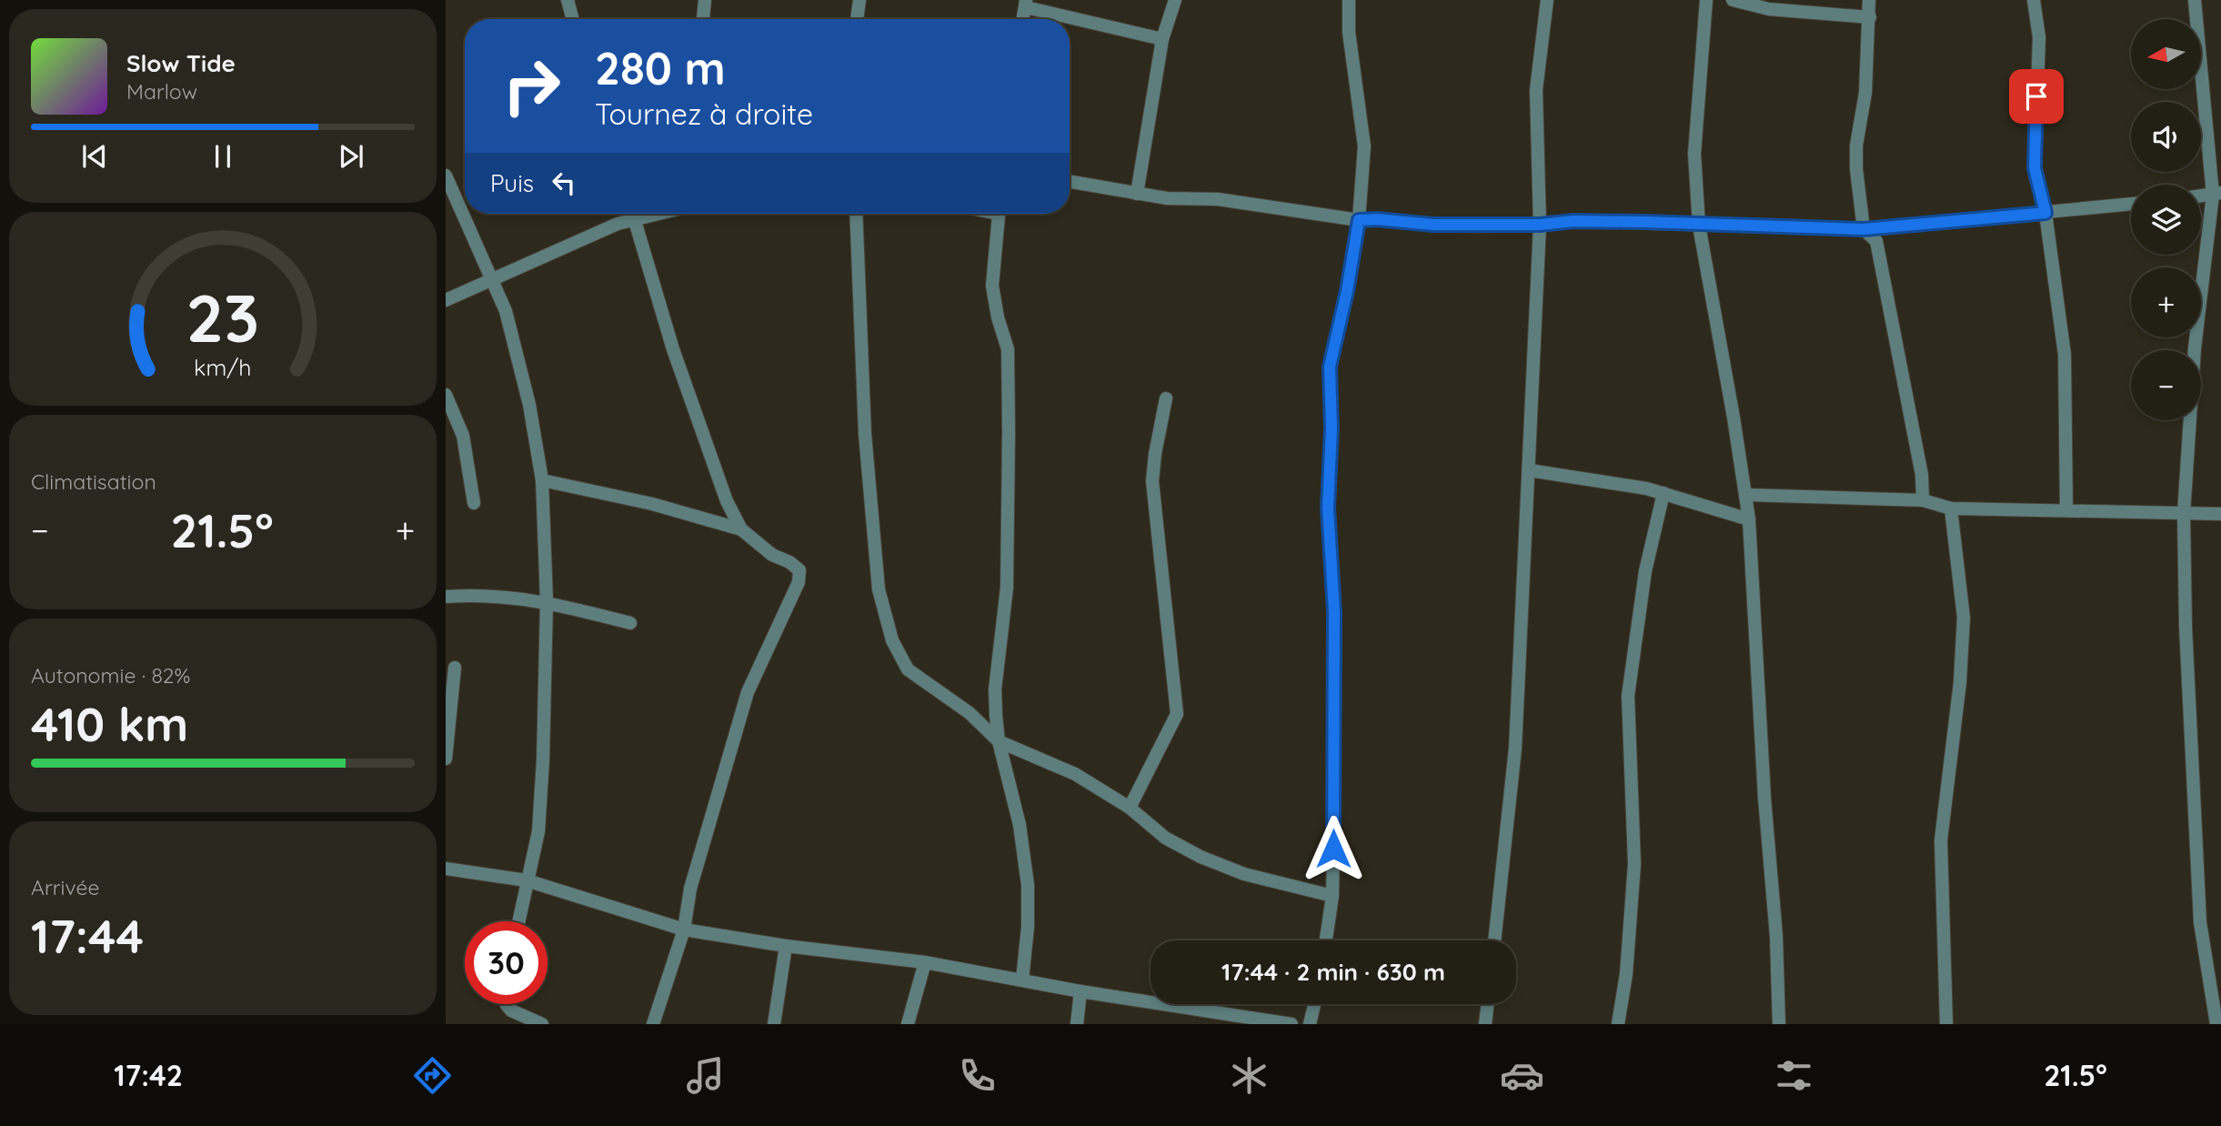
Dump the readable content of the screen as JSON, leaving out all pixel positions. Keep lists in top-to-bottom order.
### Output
{
  "north": "left",
  "page": {
    "map_buttons": ["+", "−"],
    "turn": ["280 m", "Tournez à droite"],
    "song": ["Slow Tide", "Marlow"],
    "then": "Puis",
    "tile": [
      "Climatisation",
      ["Autonomie · 82%", "410 km"],
      ["Arrivée", "17:44"]
    ],
    "heat": ["−", "21.5°", "+"],
    "limit": "30",
    "trip": "17:44 · 2 min · 630 m",
    "tabs": ["17:42", "21.5°"],
    "gauge": ["23", "km/h"]
  }
}
